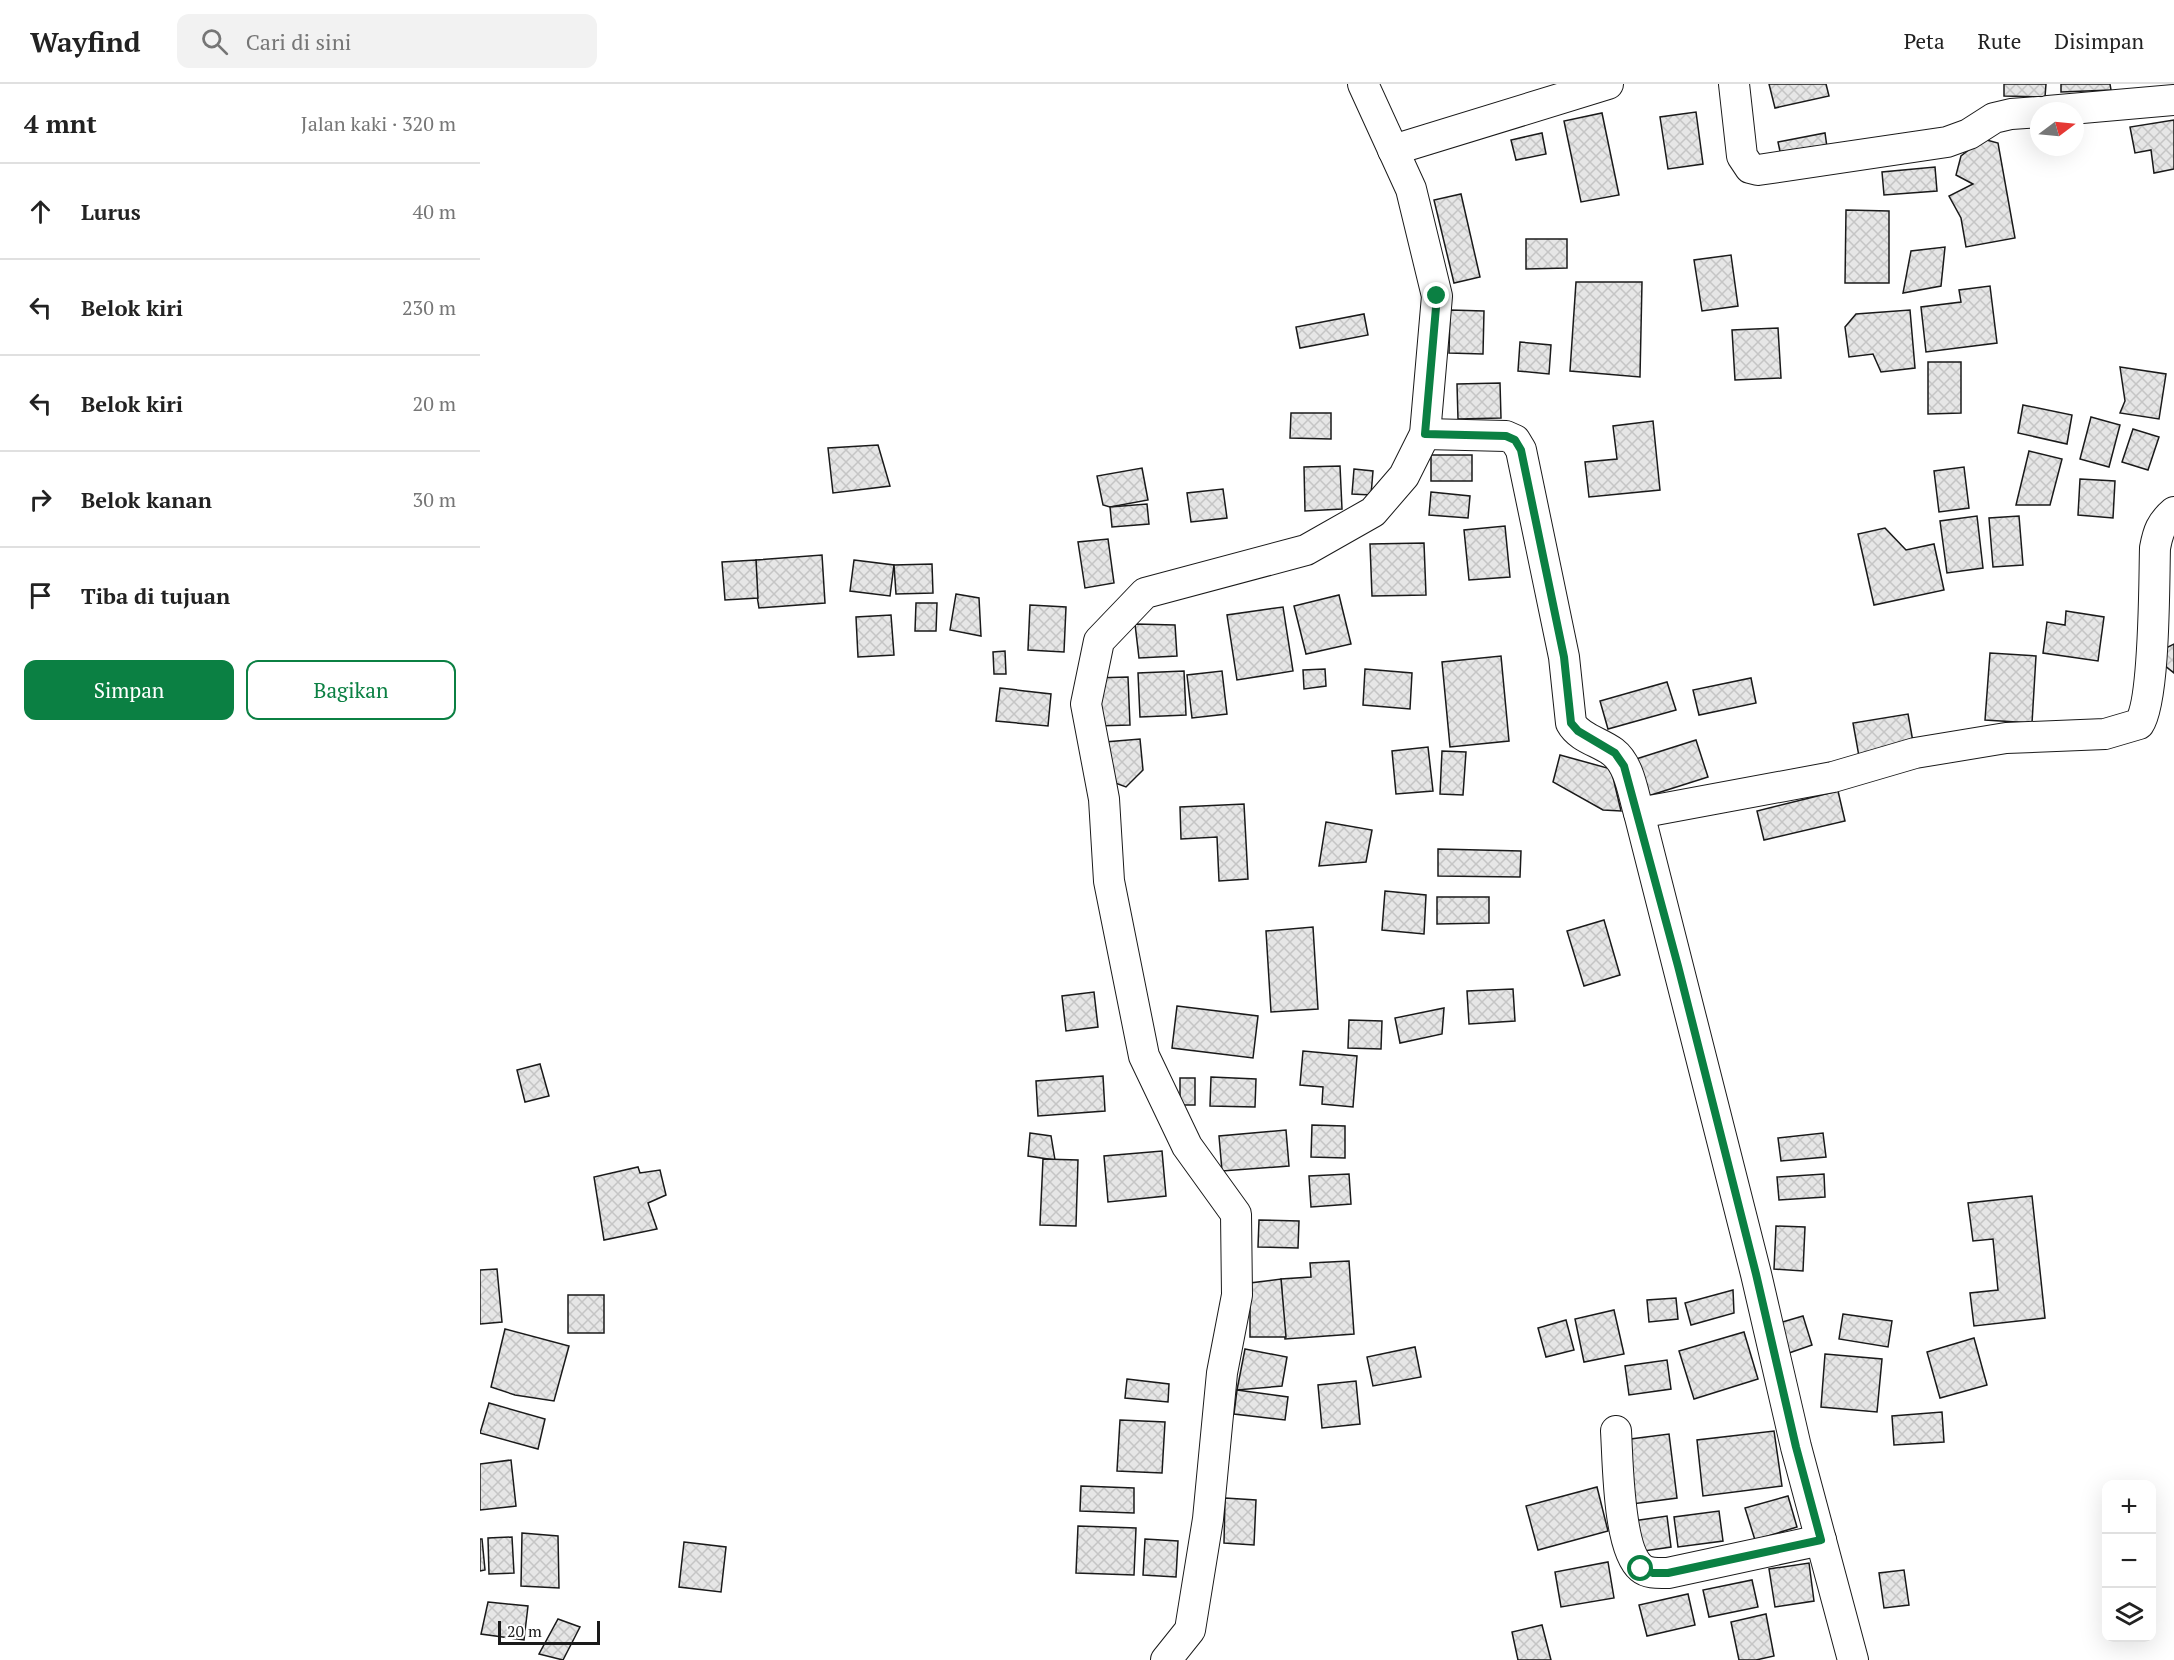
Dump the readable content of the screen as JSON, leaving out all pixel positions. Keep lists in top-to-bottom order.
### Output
{
  "scale_bar": "20 m",
  "north": "right",
  "page": {
    "header": "Wayfind",
    "search": "Cari di sini",
    "nav": ["Peta", "Rute", "Disimpan"],
    "heading": ["4 mnt", "Jalan kaki · 320 m"],
    "list": [
      ["Lurus", "40 m"],
      ["Belok kiri", "230 m"],
      ["Belok kiri", "20 m"],
      ["Belok kanan", "30 m"],
      "Tiba di tujuan"
    ],
    "buttons": ["Simpan", "Bagikan"],
    "map_buttons": ["+", "−"],
    "scale": "20 m"
  }
}
